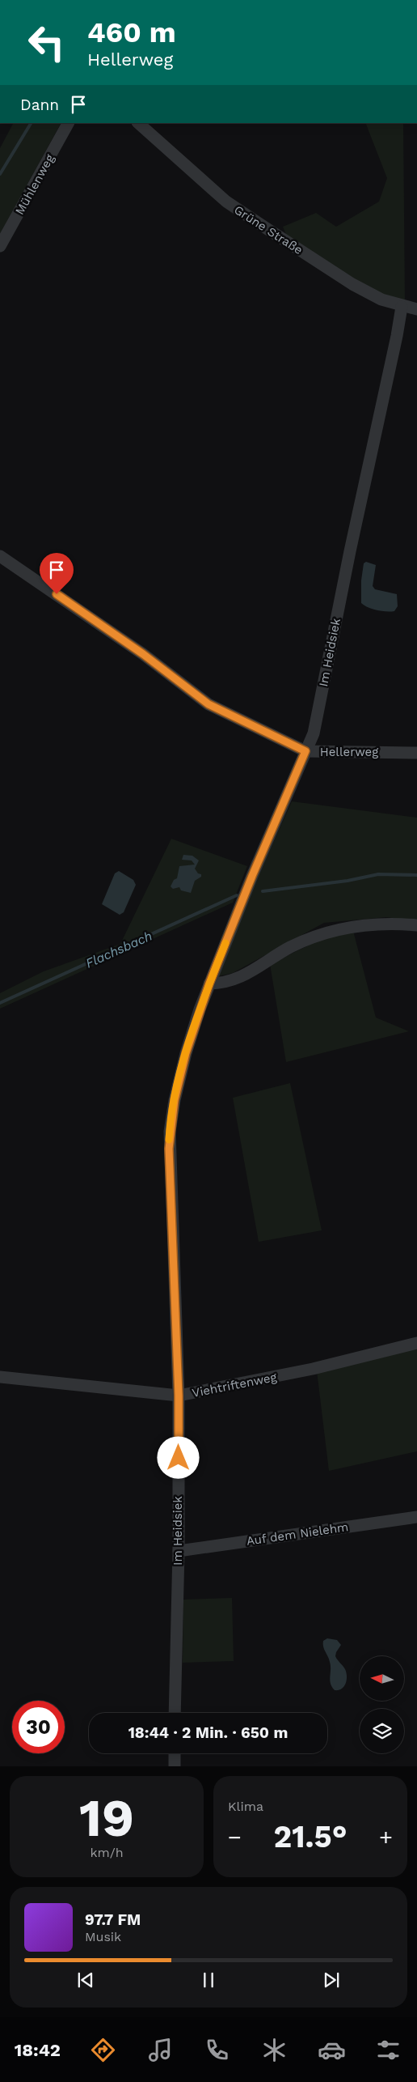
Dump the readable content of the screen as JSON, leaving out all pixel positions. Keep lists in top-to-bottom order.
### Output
{
  "streets": {
    "street": [
      "Mühlenweg",
      "Grüne Straße",
      "Im Heidsiek",
      "Hellerweg",
      "Viehtriftenweg",
      "Auf dem Nielehm"
    ]
  },
  "crossings": [
    ["Grüne Straße", "Im Heidsiek"],
    ["Im Heidsiek", "Hellerweg"],
    ["Im Heidsiek", "Viehtriftenweg"],
    ["Im Heidsiek", "Auf dem Nielehm"]
  ],
  "water": ["Flachsbach"],
  "north": "left",
  "page": {
    "turn": ["460 m", "Hellerweg"],
    "then": "Dann",
    "limit": "30",
    "trip": "18:44 · 2 Min. · 650 m",
    "tile": [
      ["19", "km/h"],
      "Klima"
    ],
    "heat": ["−", "21.5°", "+"],
    "song": ["97.7 FM", "Musik"],
    "tabs": "18:42"
  }
}
